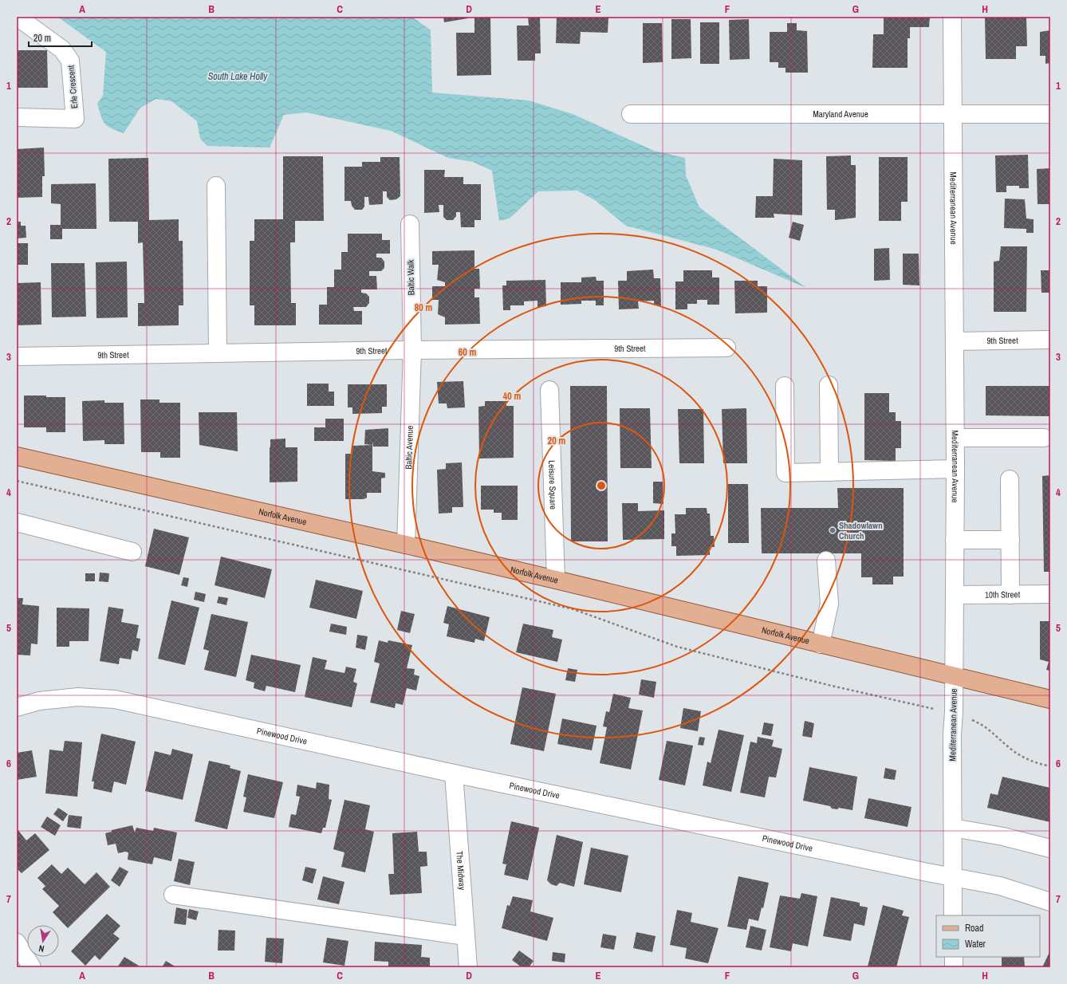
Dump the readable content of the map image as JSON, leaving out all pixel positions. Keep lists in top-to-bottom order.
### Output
{
  "streets": {
    "main road": ["Norfolk Avenue"],
    "street": [
      "Erle Crescent",
      "Maryland Avenue",
      "Mediterranean Avenue",
      "Baltic Walk",
      "9th Street",
      "Baltic Avenue",
      "Leisure Square",
      "10th Street",
      "Pinewood Drive",
      "The Midway"
    ]
  },
  "crossings": [
    ["Maryland Avenue", "Mediterranean Avenue"],
    ["Mediterranean Avenue", "9th Street"],
    ["Mediterranean Avenue", "Norfolk Avenue"],
    ["Mediterranean Avenue", "10th Street"],
    ["Mediterranean Avenue", "Pinewood Drive"],
    ["Baltic Walk", "9th Street"],
    ["Baltic Walk", "Baltic Avenue"],
    ["9th Street", "Baltic Avenue"],
    ["Baltic Avenue", "Norfolk Avenue"],
    ["Leisure Square", "Norfolk Avenue"],
    ["Pinewood Drive", "The Midway"]
  ],
  "water": ["South Lake Holly"],
  "places": ["Shadowlawn Church"],
  "legend": ["Road", "Water"],
  "scale_bar": "20 m",
  "north": "bottom",
  "grid": {
    "columns": [
      "A",
      "B",
      "C",
      "D",
      "E",
      "F",
      "G",
      "H"
    ],
    "rows": [
      "1",
      "2",
      "3",
      "4",
      "5",
      "6",
      "7"
    ]
  },
  "rings": [
    "80 m",
    "60 m",
    "40 m",
    "20 m"
  ]
}
